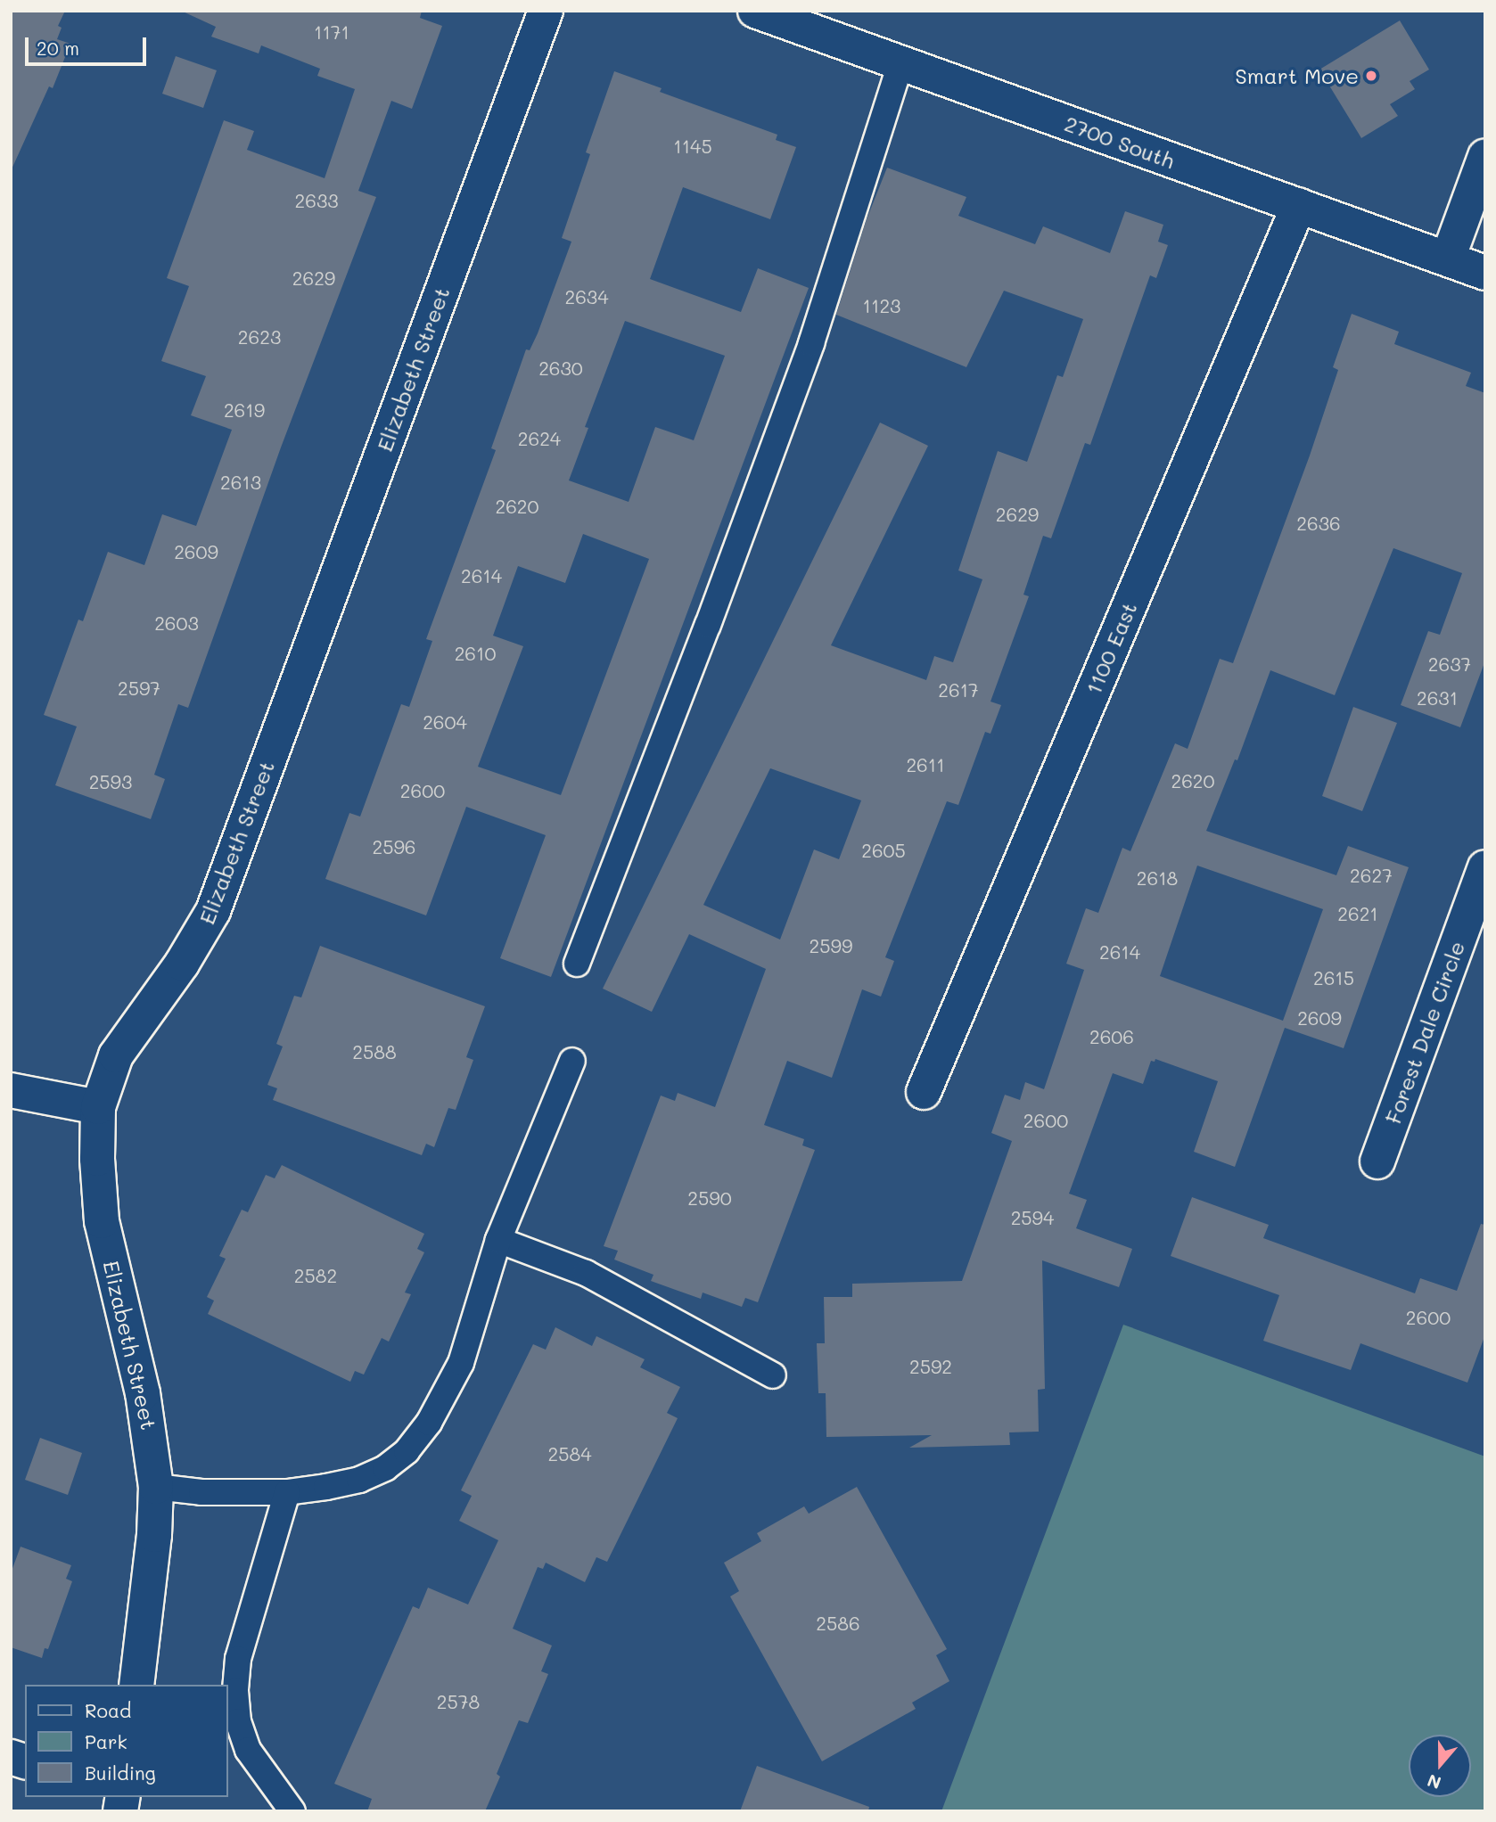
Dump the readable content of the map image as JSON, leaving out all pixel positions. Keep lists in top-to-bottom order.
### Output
{
  "streets": {
    "street": [
      "2700 South",
      "Elizabeth Street",
      "1100 East",
      "Forest Dale Circle"
    ]
  },
  "crossings": [
    ["2700 South", "1100 East"]
  ],
  "places": ["Smart Move"],
  "house_numbers": [
    "1171",
    "1145",
    "2633",
    "2629",
    "2634",
    "1123",
    "2623",
    "2630",
    "2619",
    "2624",
    "2613",
    "2620",
    "2629",
    "2636",
    "2609",
    "2614",
    "2603",
    "2610",
    "2637",
    "2597",
    "2617",
    "2631",
    "2604",
    "2611",
    "2620",
    "2593",
    "2600",
    "2596",
    "2605",
    "2627",
    "2618",
    "2621",
    "2599",
    "2614",
    "2615",
    "2609",
    "2606",
    "2588",
    "2600",
    "2590",
    "2594",
    "2582",
    "2600",
    "2592",
    "2584",
    "2586",
    "2578"
  ],
  "legend": ["Road", "Park", "Building"],
  "scale_bar": "20 m",
  "north": "bottom"
}
